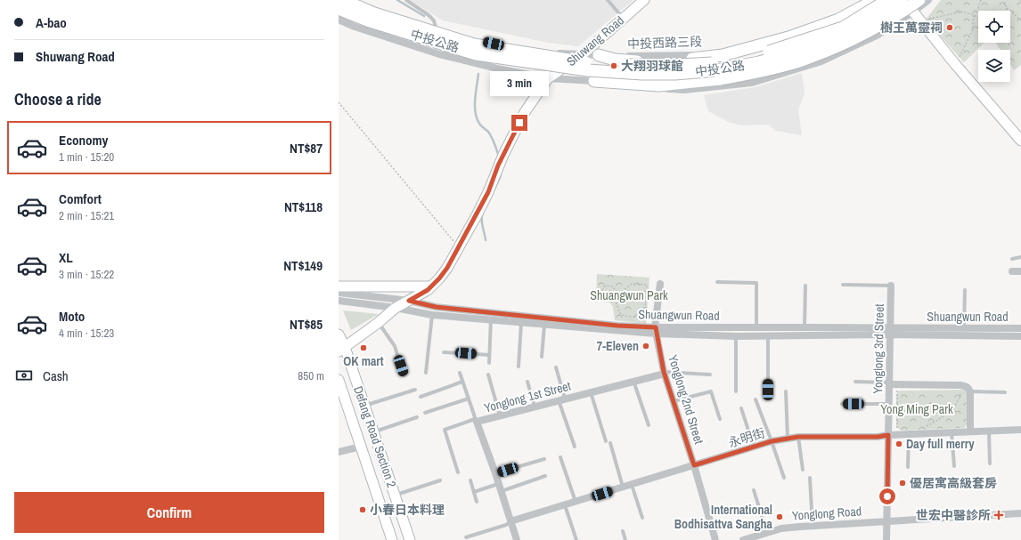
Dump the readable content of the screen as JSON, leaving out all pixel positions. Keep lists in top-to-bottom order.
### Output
{
  "streets": {
    "main road": ["中投公路"],
    "street": [
      "Shuwang Road",
      "中投西路三段",
      "Shuangwun Road",
      "Yonglong 3rd Street",
      "Yonglong 1st Street",
      "Yonglong 2nd Street",
      "Defang Road Section 2",
      "永明街",
      "Yonglong Road"
    ]
  },
  "crossings": [
    ["Shuwang Road", "中投西路三段"],
    ["Shuangwun Road", "Yonglong 3rd Street"],
    ["Shuangwun Road", "Yonglong 2nd Street"],
    ["Yonglong 3rd Street", "永明街"],
    ["Yonglong 3rd Street", "Yonglong Road"],
    ["Yonglong 1st Street", "Yonglong 2nd Street"],
    ["Yonglong 1st Street", "永明街"],
    ["Yonglong 2nd Street", "永明街"]
  ],
  "parks": ["Shuangwun Park", "Yong Ming Park"],
  "places": {
    "other": [
      "樹王萬靈祠",
      "大翔羽球館",
      "7-Eleven",
      "OK mart",
      "Day full merry",
      "優居寓高級套房",
      "小春日本料理",
      "International Bodhisattva Sangha"
    ],
    "health": ["世宏中醫診所"]
  },
  "page": {
    "banner": ["A-bao", "Shuwang Road"],
    "bubble": "3 min",
    "heading": "Choose a ride",
    "list": [
      {
        "name": "Economy",
        "note": "1 min · 15:20",
        "value": "NT$87"
      },
      {
        "name": "Comfort",
        "note": "2 min · 15:21",
        "value": "NT$118"
      },
      {
        "name": "XL",
        "note": "3 min · 15:22",
        "value": "NT$149"
      },
      {
        "name": "Moto",
        "note": "4 min · 15:23",
        "value": "NT$85"
      }
    ],
    "pay": ["Cash", "850 m"],
    "buttons": "Confirm"
  }
}
